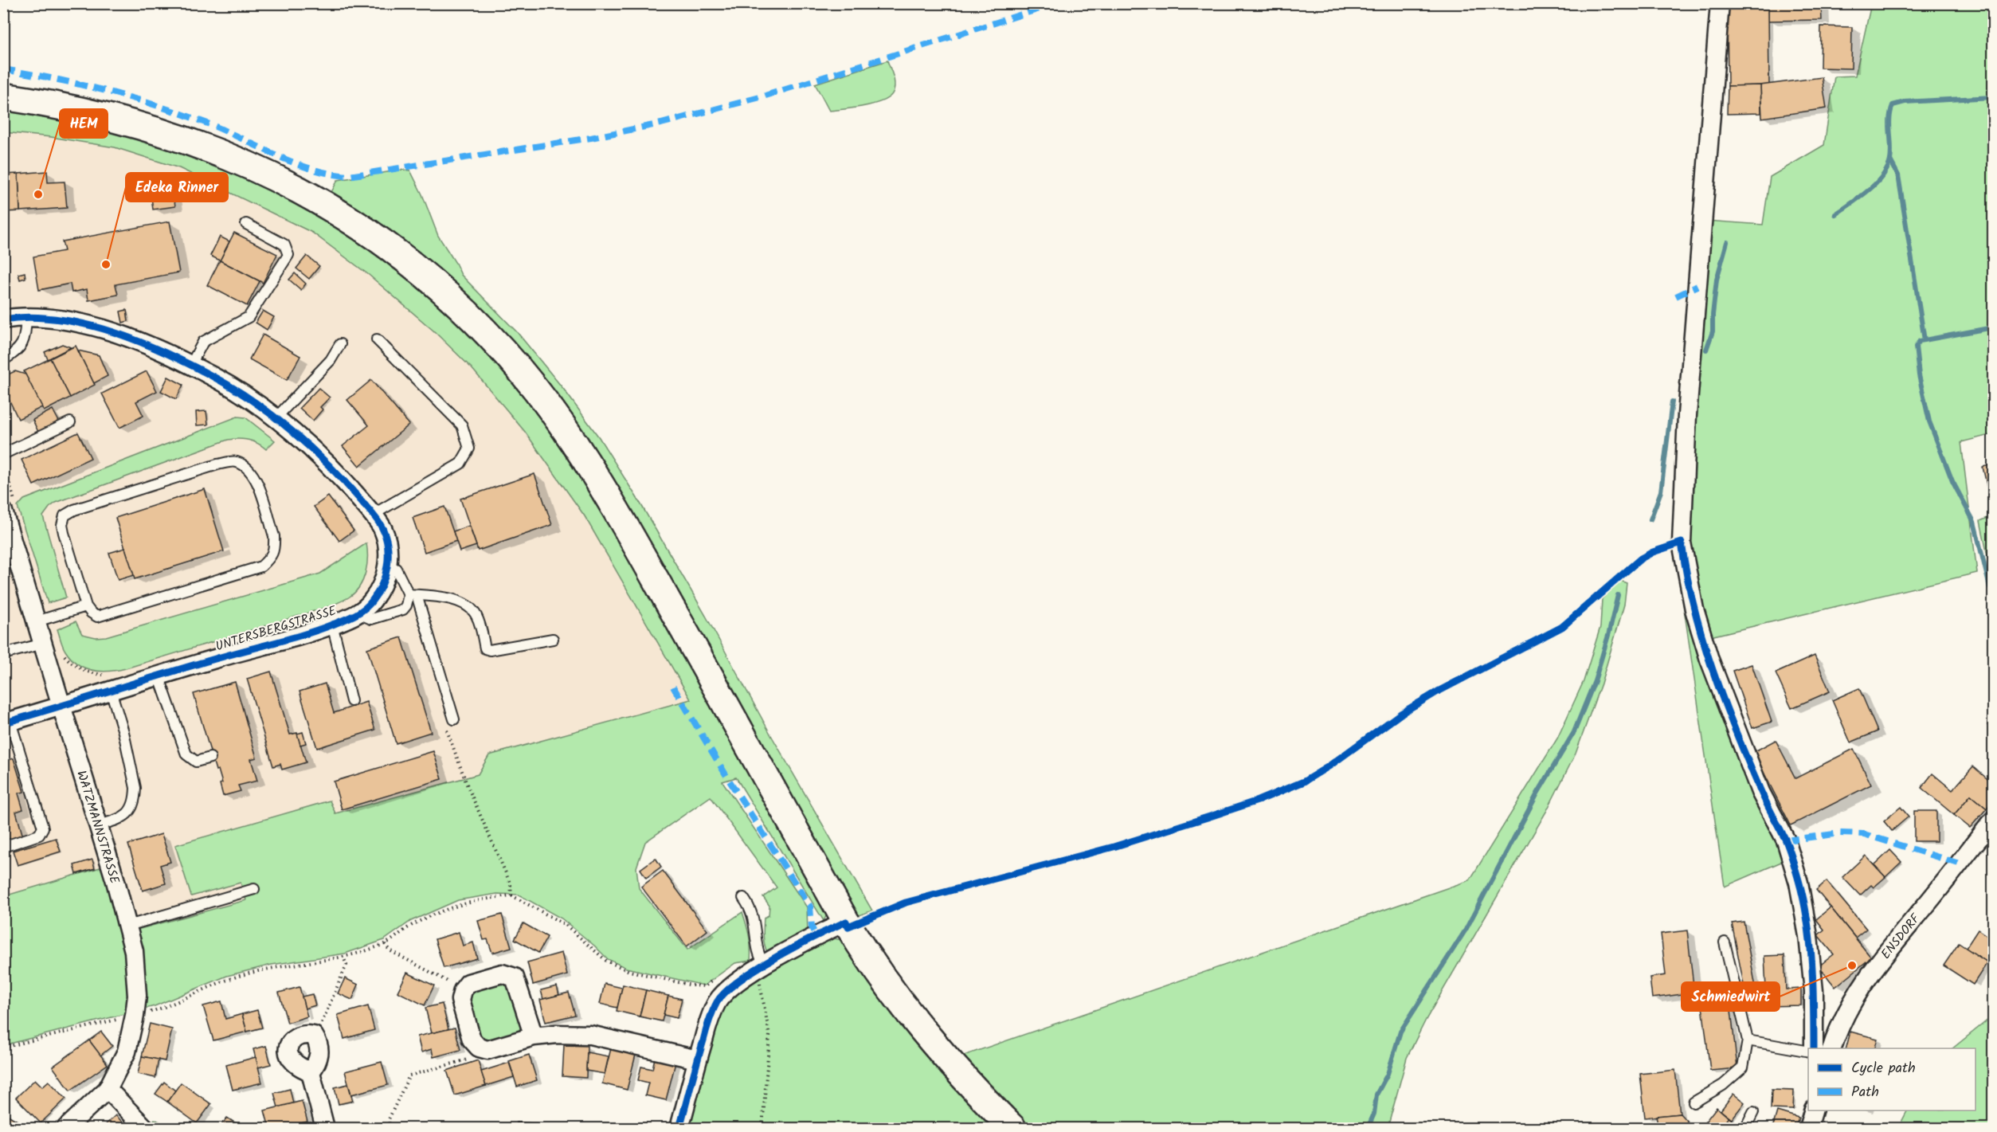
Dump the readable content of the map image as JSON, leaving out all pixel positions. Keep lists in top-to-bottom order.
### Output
{
  "streets": {
    "street": ["UNTERSBERGSTRASSE", "WATZMANNSTRASSE", "ENSDORF"]
  },
  "crossings": [
    ["UNTERSBERGSTRASSE", "WATZMANNSTRASSE"]
  ],
  "places": ["HEM", "Edeka Rinner", "Schmiedwirt"],
  "legend": ["Cycle path", "Path"]
}
